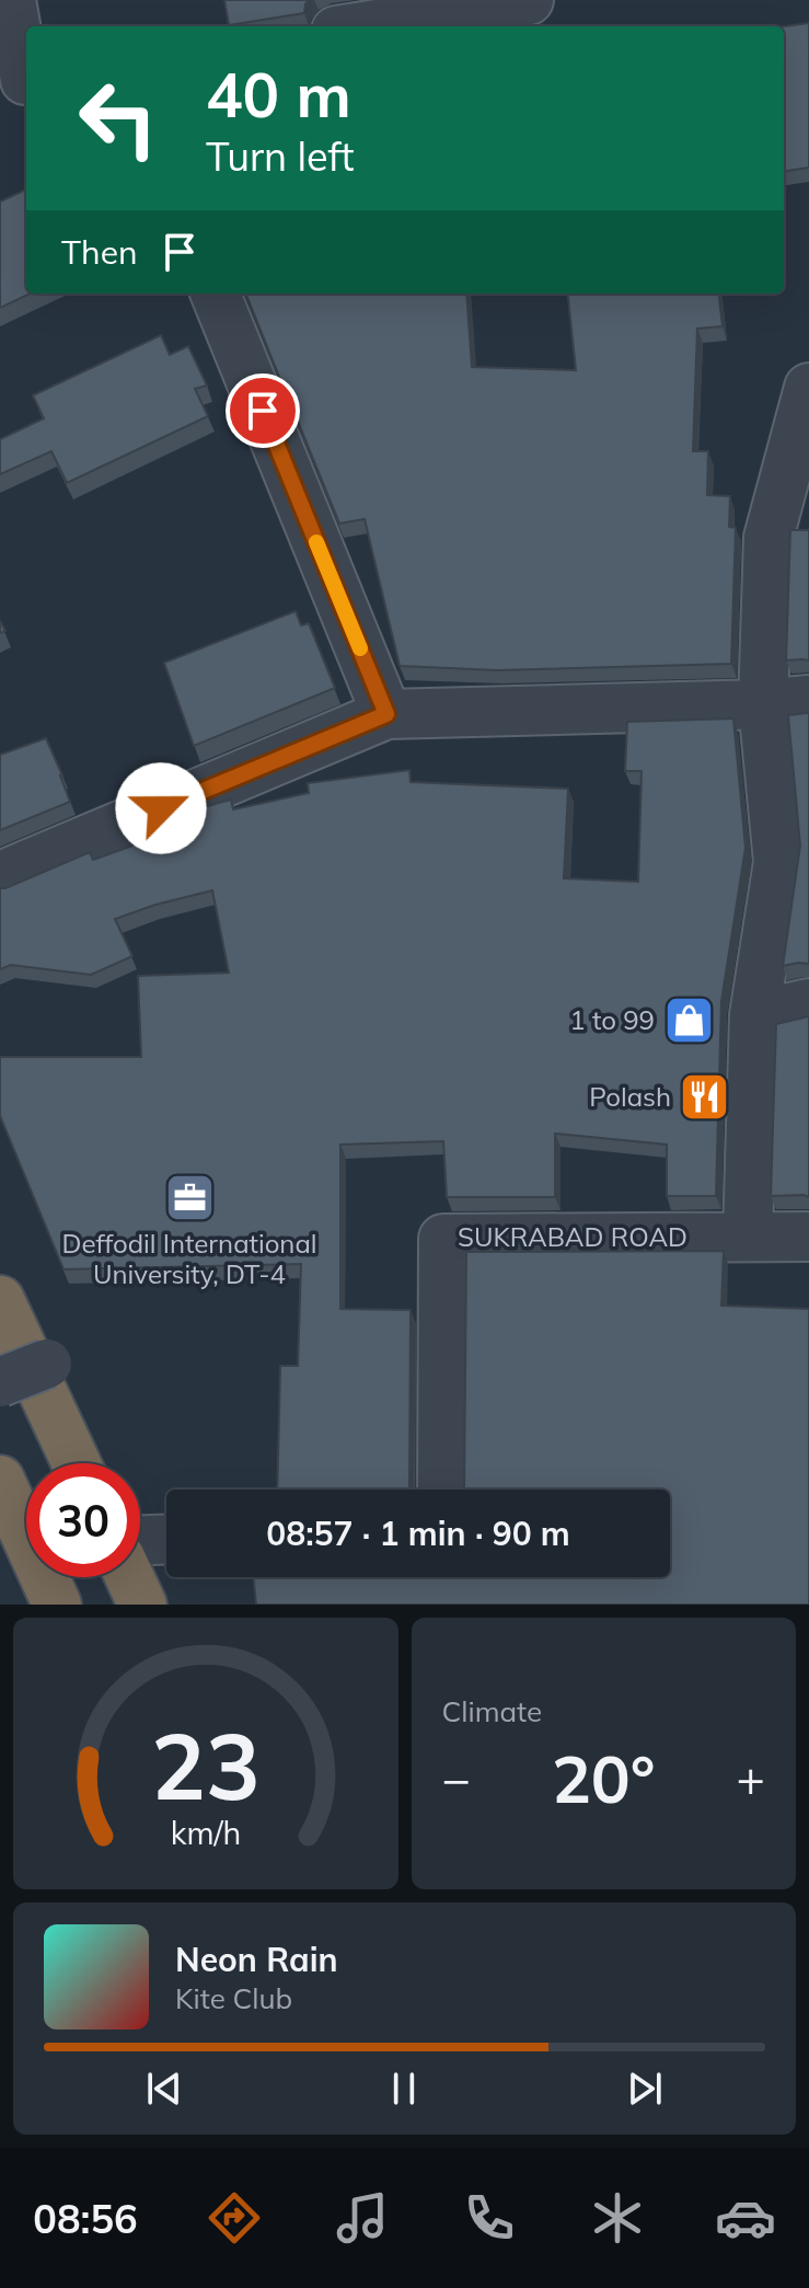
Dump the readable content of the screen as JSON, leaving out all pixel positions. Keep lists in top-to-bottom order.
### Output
{
  "streets": {
    "street": ["SUKRABAD ROAD"]
  },
  "places": {
    "shop": ["1 to 99"],
    "restaurant": ["Polash"],
    "office": ["Deffodil International University, DT-4"]
  },
  "page": {
    "turn": ["40 m", "Turn left"],
    "then": "Then",
    "limit": "30",
    "trip": "08:57 · 1 min · 90 m",
    "tile": "Climate",
    "heat": ["−", "20°", "+"],
    "song": ["Neon Rain", "Kite Club"],
    "tabs": "08:56",
    "gauge": ["23", "km/h"]
  }
}
